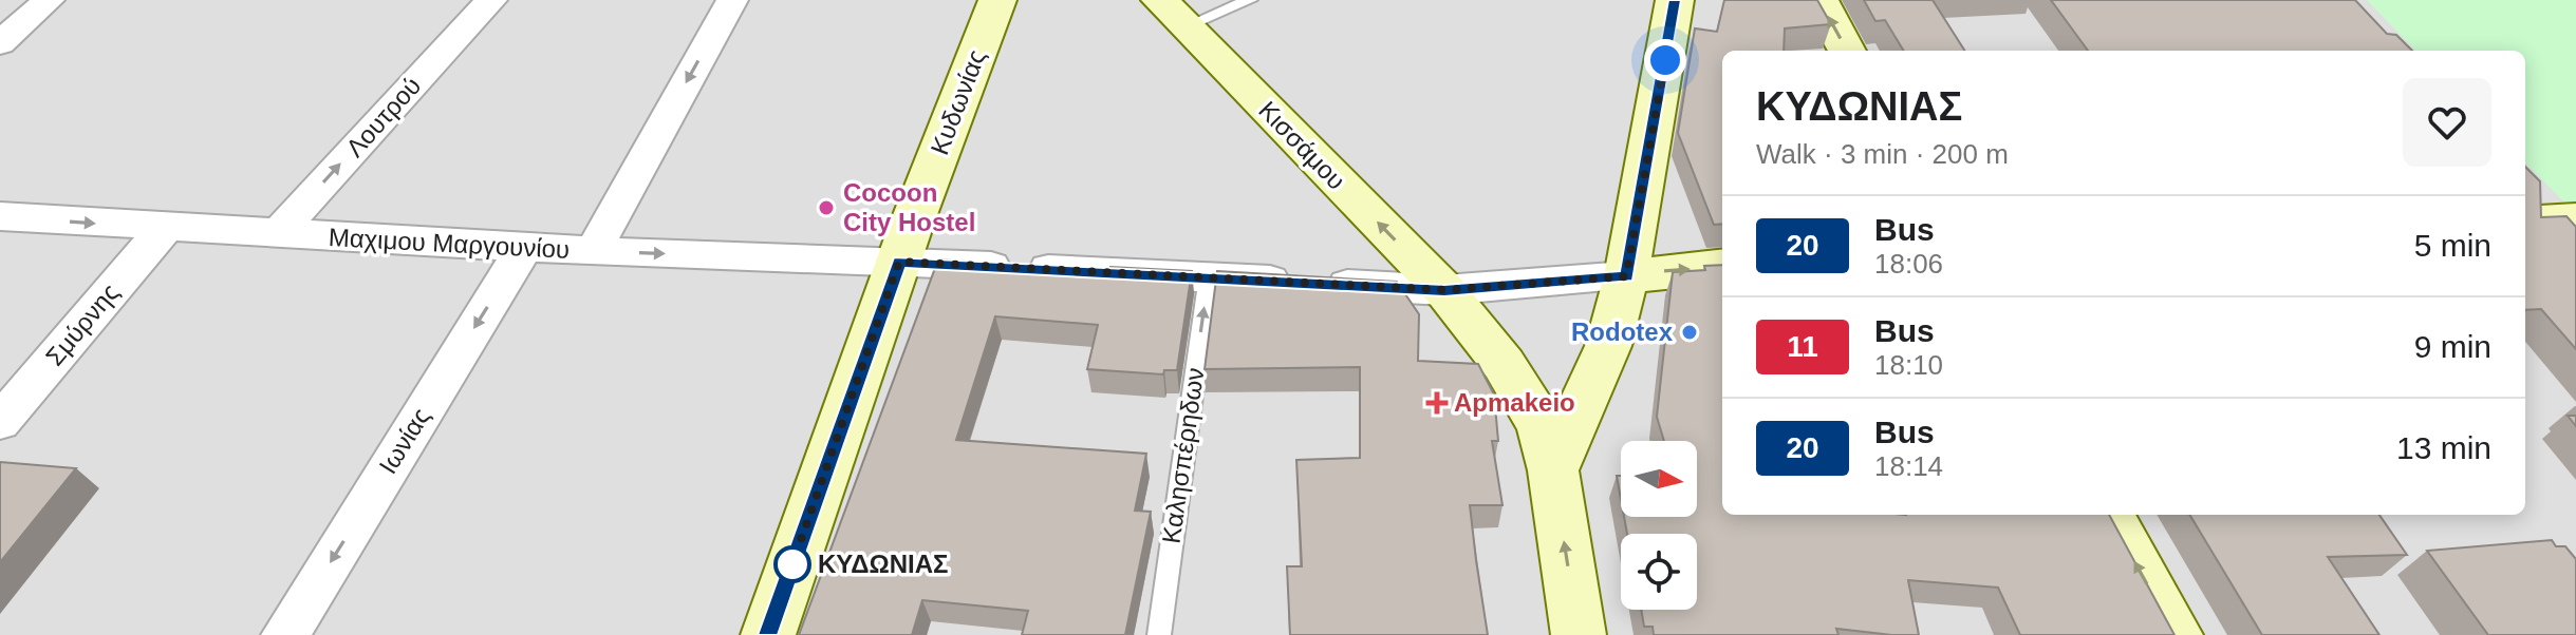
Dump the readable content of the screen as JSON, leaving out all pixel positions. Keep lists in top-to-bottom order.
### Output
{
  "streets": {
    "main road": ["Κυδωνίας", "Κισσάμου"],
    "street": [
      "Λουτρού",
      "Μαχιμου Mαργουνίου",
      "Σμύρνης",
      "Ιωνίας"
    ],
    "lane": ["Καλησπέρηδων"]
  },
  "crossings": [
    ["Κυδωνίας", "Μαχιμου Mαργουνίου"],
    ["Λουτρού", "Μαχιμου Mαργουνίου"],
    ["Κισσάμου", "Μαχιμου Mαργουνίου"],
    ["Μαχιμου Mαργουνίου", "Σμύρνης"],
    ["Μαχιμου Mαργουνίου", "Ιωνίας"],
    ["Μαχιμου Mαργουνίου", "Καλησπέρηδων"]
  ],
  "one_way": ["Κισσάμου", "Ιωνίας", "Καλησπέρηδων"],
  "places": {
    "other": ["Cocoon City Hostel", "Rodotex", "ΚΥΔΩΝΙΑΣ"],
    "health": ["Apmakeio"]
  },
  "lines": ["bus line 20"],
  "north": "right",
  "page": {
    "heading": ["ΚΥΔΩΝΙΑΣ", "Walk · 3 min · 200 m"],
    "list": [
      {
        "mark": "20",
        "name": "Bus",
        "note": "18:06",
        "value": "5 min"
      },
      {
        "mark": "11",
        "name": "Bus",
        "note": "18:10",
        "value": "9 min"
      },
      {
        "mark": "20",
        "name": "Bus",
        "note": "18:14",
        "value": "13 min"
      }
    ]
  }
}
